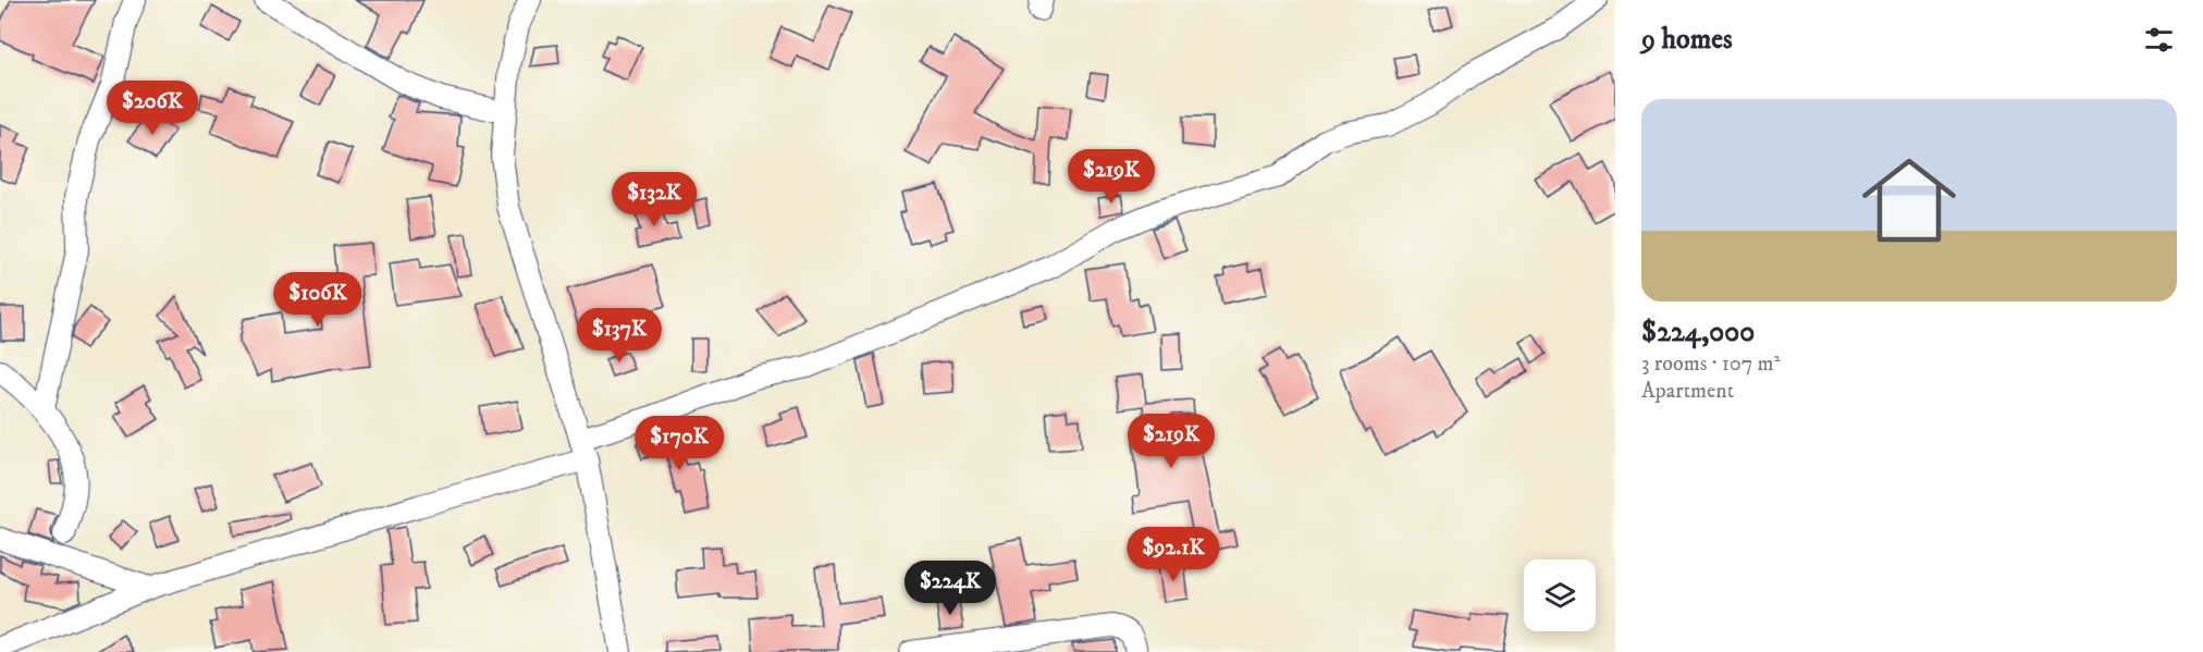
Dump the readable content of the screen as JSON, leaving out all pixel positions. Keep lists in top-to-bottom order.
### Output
{
  "page": {
    "heading": "9 homes",
    "list": [
      {
        "name": "$224,000",
        "note": "3 rooms · 107 m² · Apartment"
      }
    ],
    "price": [
      "$206K",
      "$219K",
      "$132K",
      "$106K",
      "$137K",
      "$219K",
      "$170K",
      "$92.1K",
      "$224K"
    ]
  }
}
